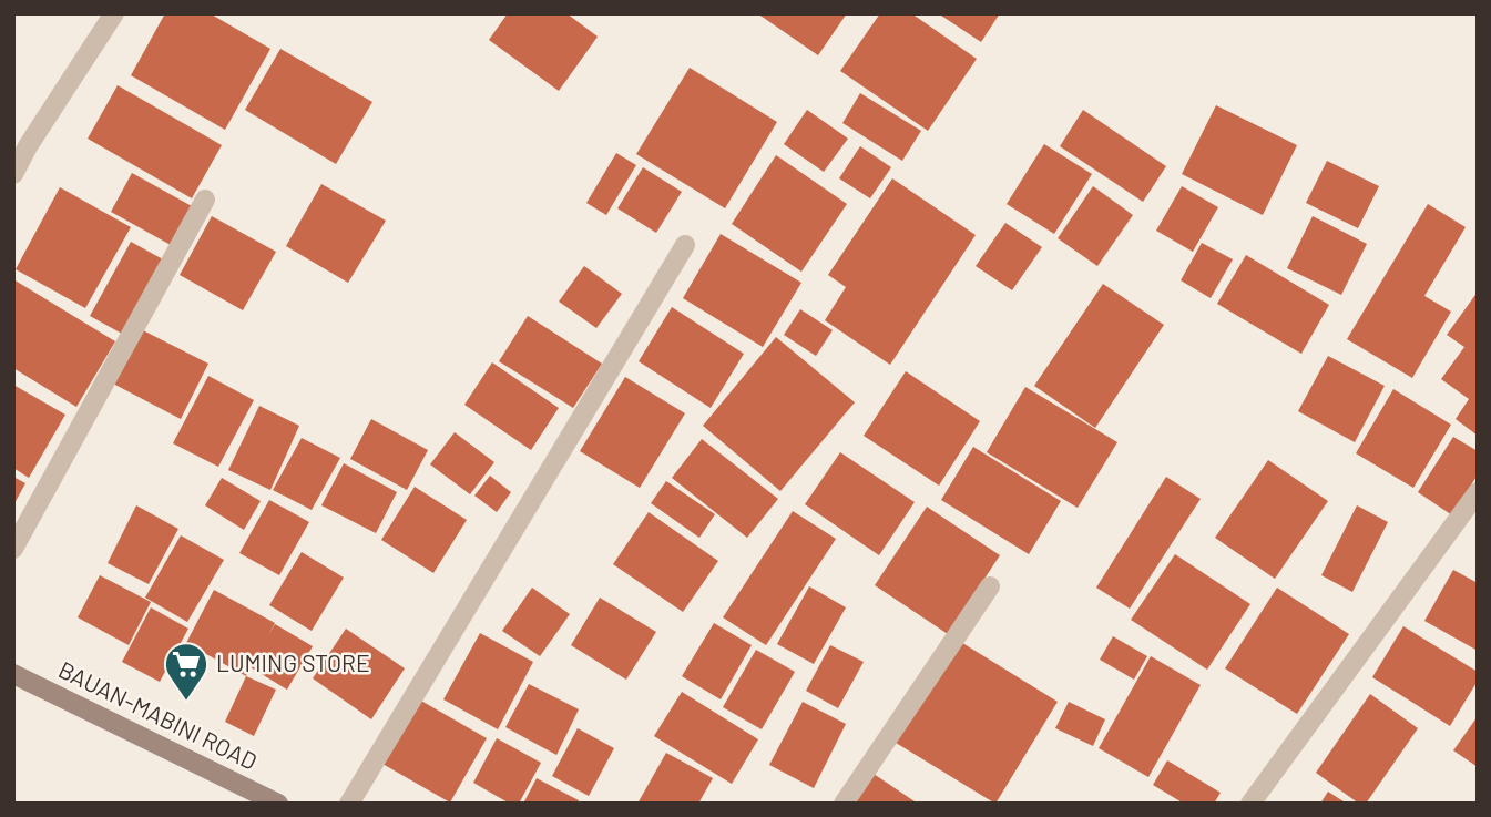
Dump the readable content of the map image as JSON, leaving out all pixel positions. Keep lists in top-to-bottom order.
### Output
{
  "streets": {
    "main road": ["BAUAN-MABINI ROAD"]
  },
  "places": {
    "supermarket": ["LUMING STORE"]
  }
}
